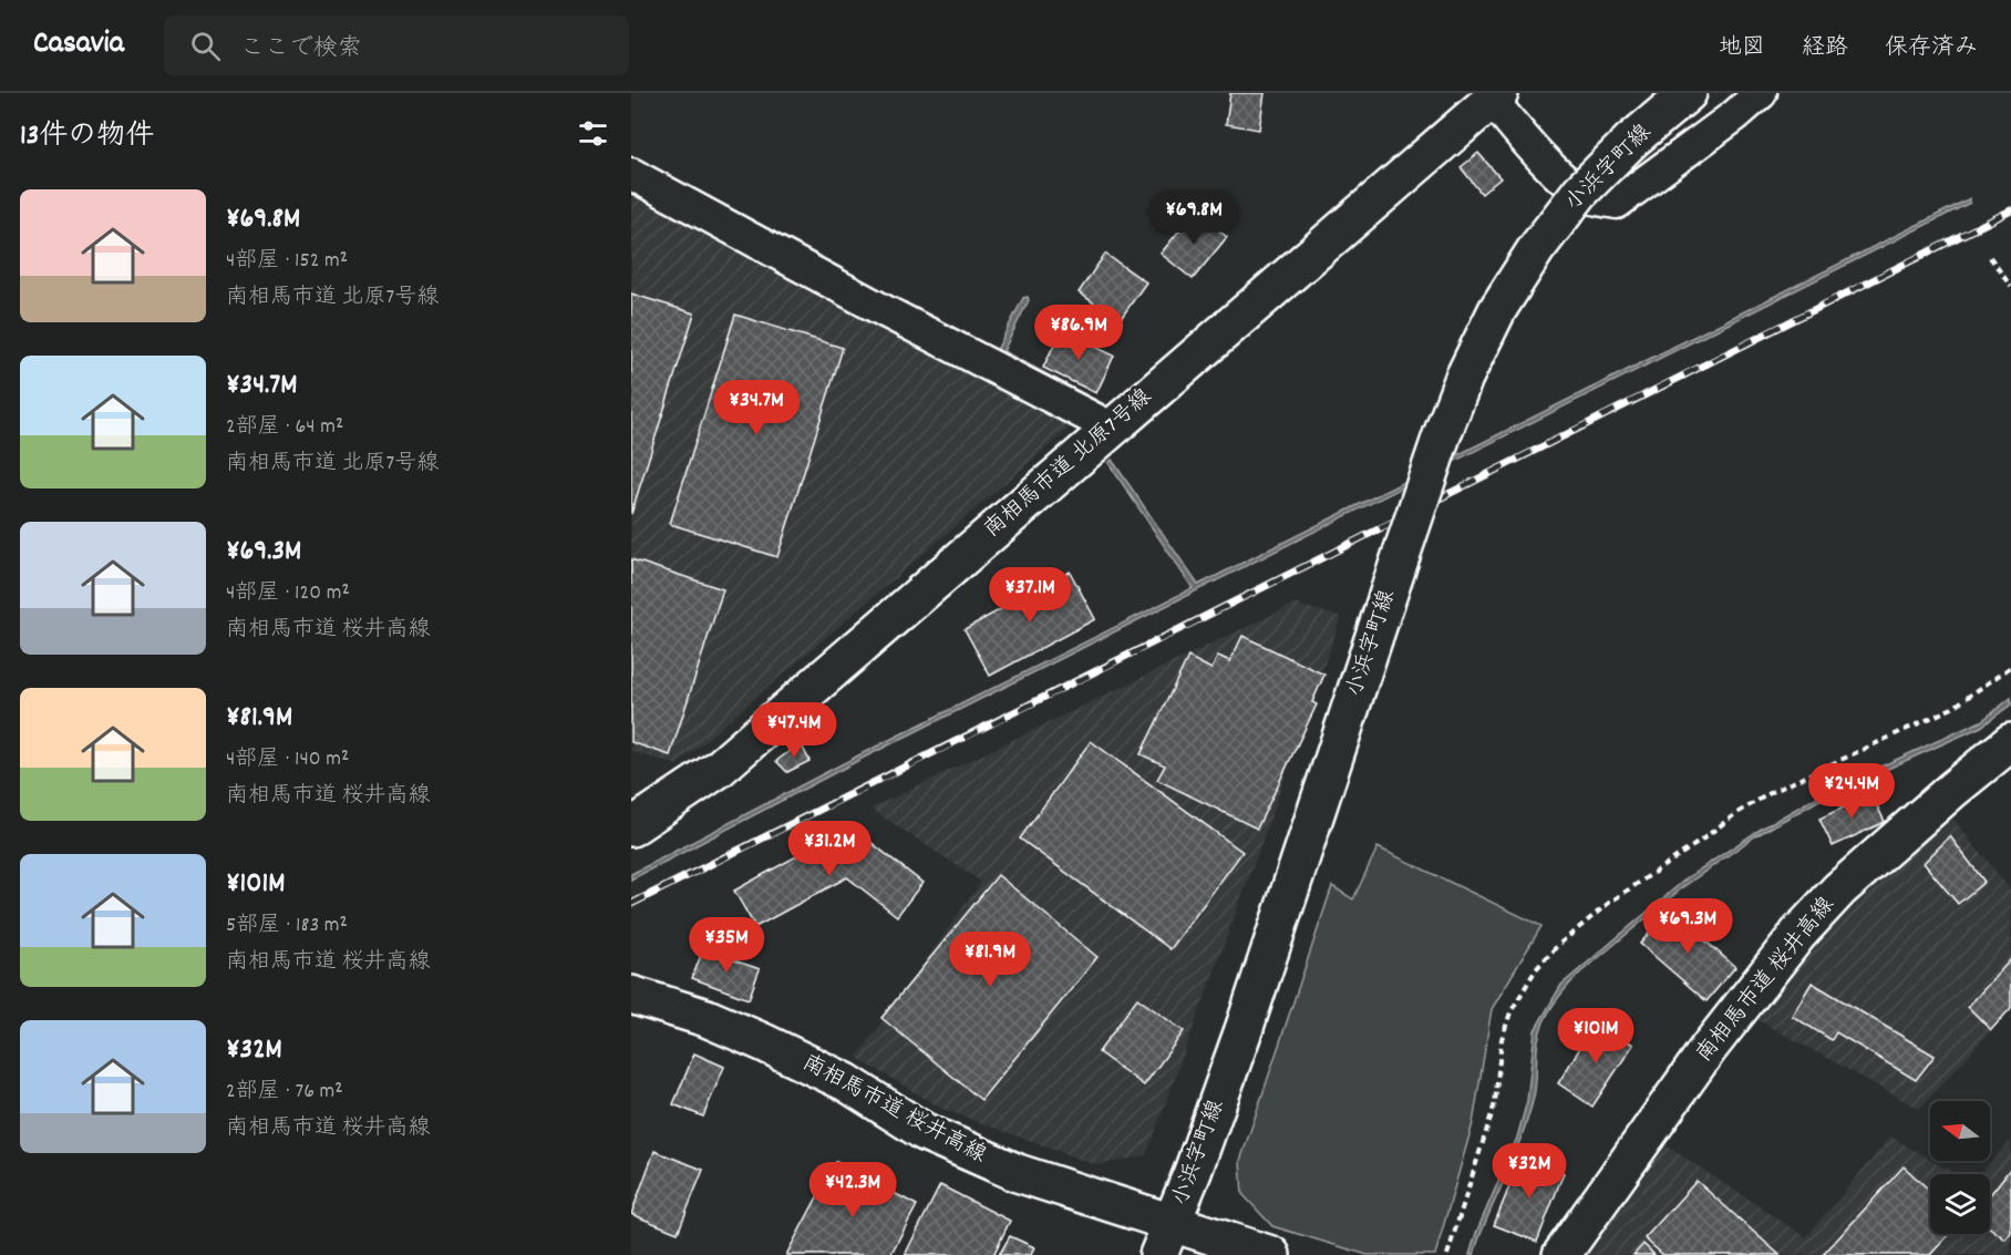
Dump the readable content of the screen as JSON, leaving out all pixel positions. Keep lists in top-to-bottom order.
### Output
{
  "streets": {
    "street": ["小浜字町線", "南相馬市道 北原7号線", "南相馬市道 桜井高線"]
  },
  "crossings": [
    ["小浜字町線", "南相馬市道 桜井高線"]
  ],
  "north": "left",
  "page": {
    "header": "Casavia",
    "search": "ここで検索",
    "nav": ["地図", "経路", "保存済み"],
    "heading": "13件の物件",
    "list": [
      {
        "name": "¥69.8M",
        "note": "4部屋 · 152 m² · 南相馬市道 北原7号線"
      },
      {
        "name": "¥34.7M",
        "note": "2部屋 · 64 m² · 南相馬市道 北原7号線"
      },
      {
        "name": "¥69.3M",
        "note": "4部屋 · 120 m² · 南相馬市道 桜井高線"
      },
      {
        "name": "¥81.9M",
        "note": "4部屋 · 140 m² · 南相馬市道 桜井高線"
      },
      {
        "name": "¥101M",
        "note": "5部屋 · 183 m² · 南相馬市道 桜井高線"
      },
      {
        "name": "¥32M",
        "note": "2部屋 · 76 m² · 南相馬市道 桜井高線"
      }
    ],
    "price": [
      "¥69.8M",
      "¥86.9M",
      "¥34.7M",
      "¥37.1M",
      "¥47.4M",
      "¥24.4M",
      "¥31.2M",
      "¥69.3M",
      "¥35M",
      "¥81.9M",
      "¥101M",
      "¥32M",
      "¥42.3M"
    ]
  }
}
